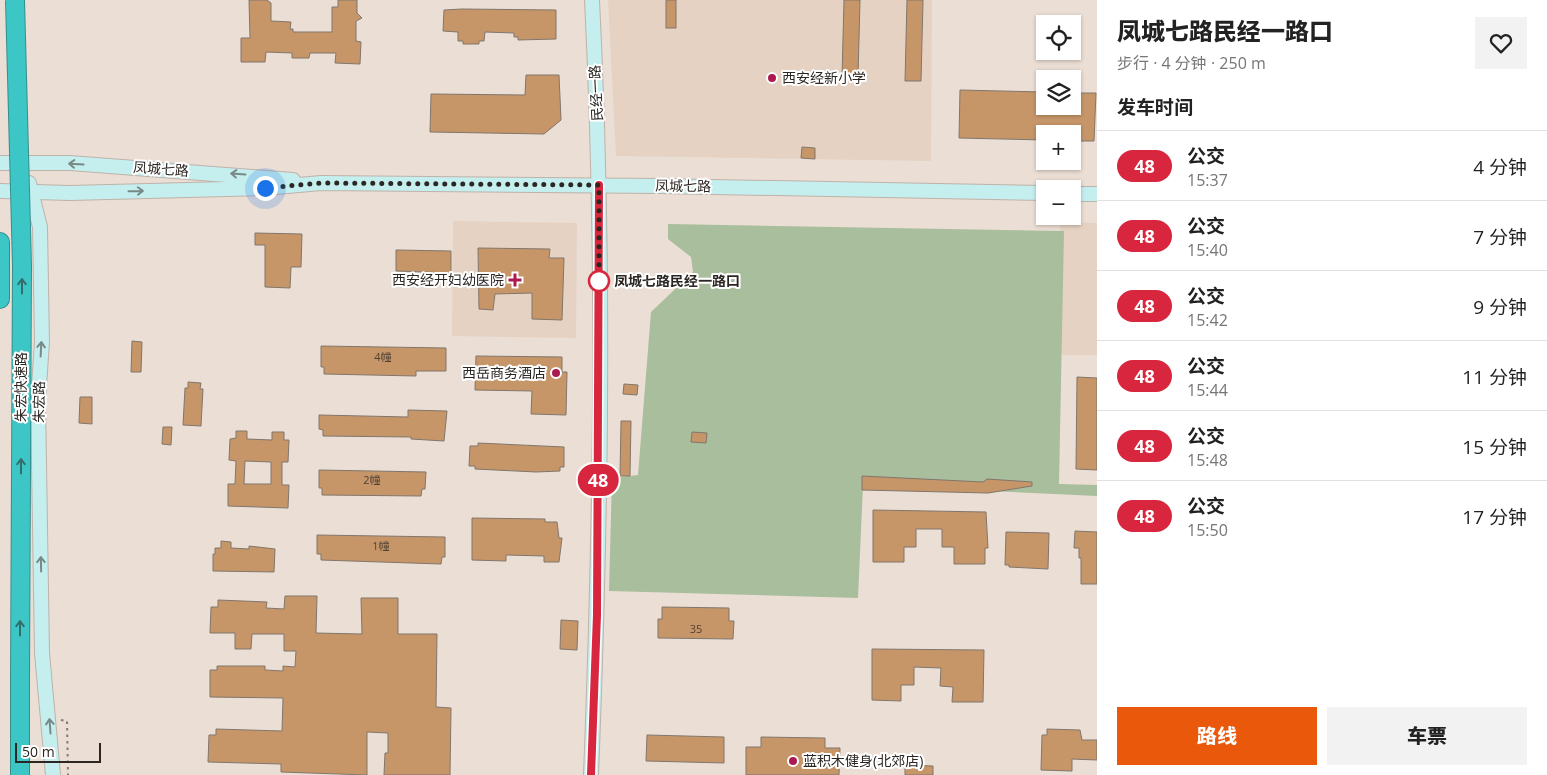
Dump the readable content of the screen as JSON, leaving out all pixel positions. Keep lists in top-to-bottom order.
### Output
{
  "streets": {
    "highway": ["朱宏快速路"],
    "street": ["民经一路", "凤城七路", "朱宏路"]
  },
  "crossings": [
    ["民经一路", "凤城七路"],
    ["凤城七路", "朱宏路"]
  ],
  "one_way": ["朱宏快速路", "朱宏路"],
  "places": {
    "other": [
      "西安经新小学",
      "凤城七路民经一路口",
      "西岳商务酒店",
      "蓝积木健身(北郊店)"
    ],
    "health": ["西安经开妇幼医院"]
  },
  "lines": ["bus line 48"],
  "house_numbers": [
    "4幢",
    "2幢",
    "1幢",
    "35"
  ],
  "scale_bar": "50 m",
  "page": {
    "on_map": "48",
    "heading": [
      ["凤城七路民经一路口", "步行 · 4 分钟 · 250 m"],
      "发车时间"
    ],
    "map_buttons": ["+", "−"],
    "list": [
      {
        "mark": "48",
        "name": "公交",
        "note": "15:37",
        "value": "4 分钟"
      },
      {
        "mark": "48",
        "name": "公交",
        "note": "15:40",
        "value": "7 分钟"
      },
      {
        "mark": "48",
        "name": "公交",
        "note": "15:42",
        "value": "9 分钟"
      },
      {
        "mark": "48",
        "name": "公交",
        "note": "15:44",
        "value": "11 分钟"
      },
      {
        "mark": "48",
        "name": "公交",
        "note": "15:48",
        "value": "15 分钟"
      },
      {
        "mark": "48",
        "name": "公交",
        "note": "15:50",
        "value": "17 分钟"
      }
    ],
    "buttons": ["路线", "车票"],
    "scale": "50 m"
  }
}
